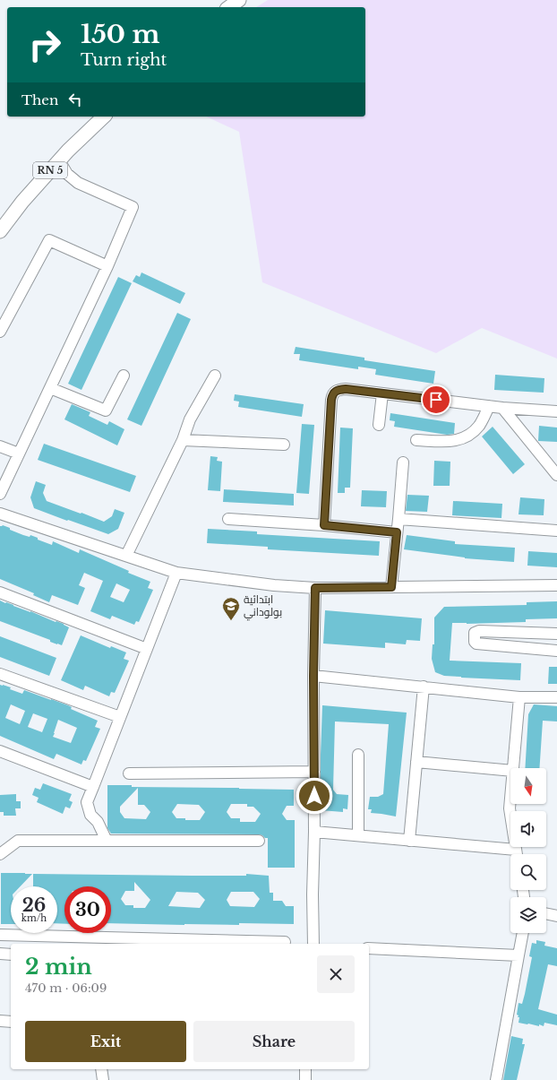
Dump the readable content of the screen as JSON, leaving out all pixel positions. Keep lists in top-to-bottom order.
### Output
{
  "streets": {
    "main road": ["RN 5"]
  },
  "places": {
    "school or university": ["ابتدائية بولوداني"]
  },
  "north": "bottom",
  "page": {
    "turn": ["150 m", "Turn right"],
    "then": "Then",
    "speed": "26 km/h",
    "limit": "30",
    "heading": ["2 min", "470 m · 06:09"],
    "buttons": ["Exit", "Share"]
  }
}
